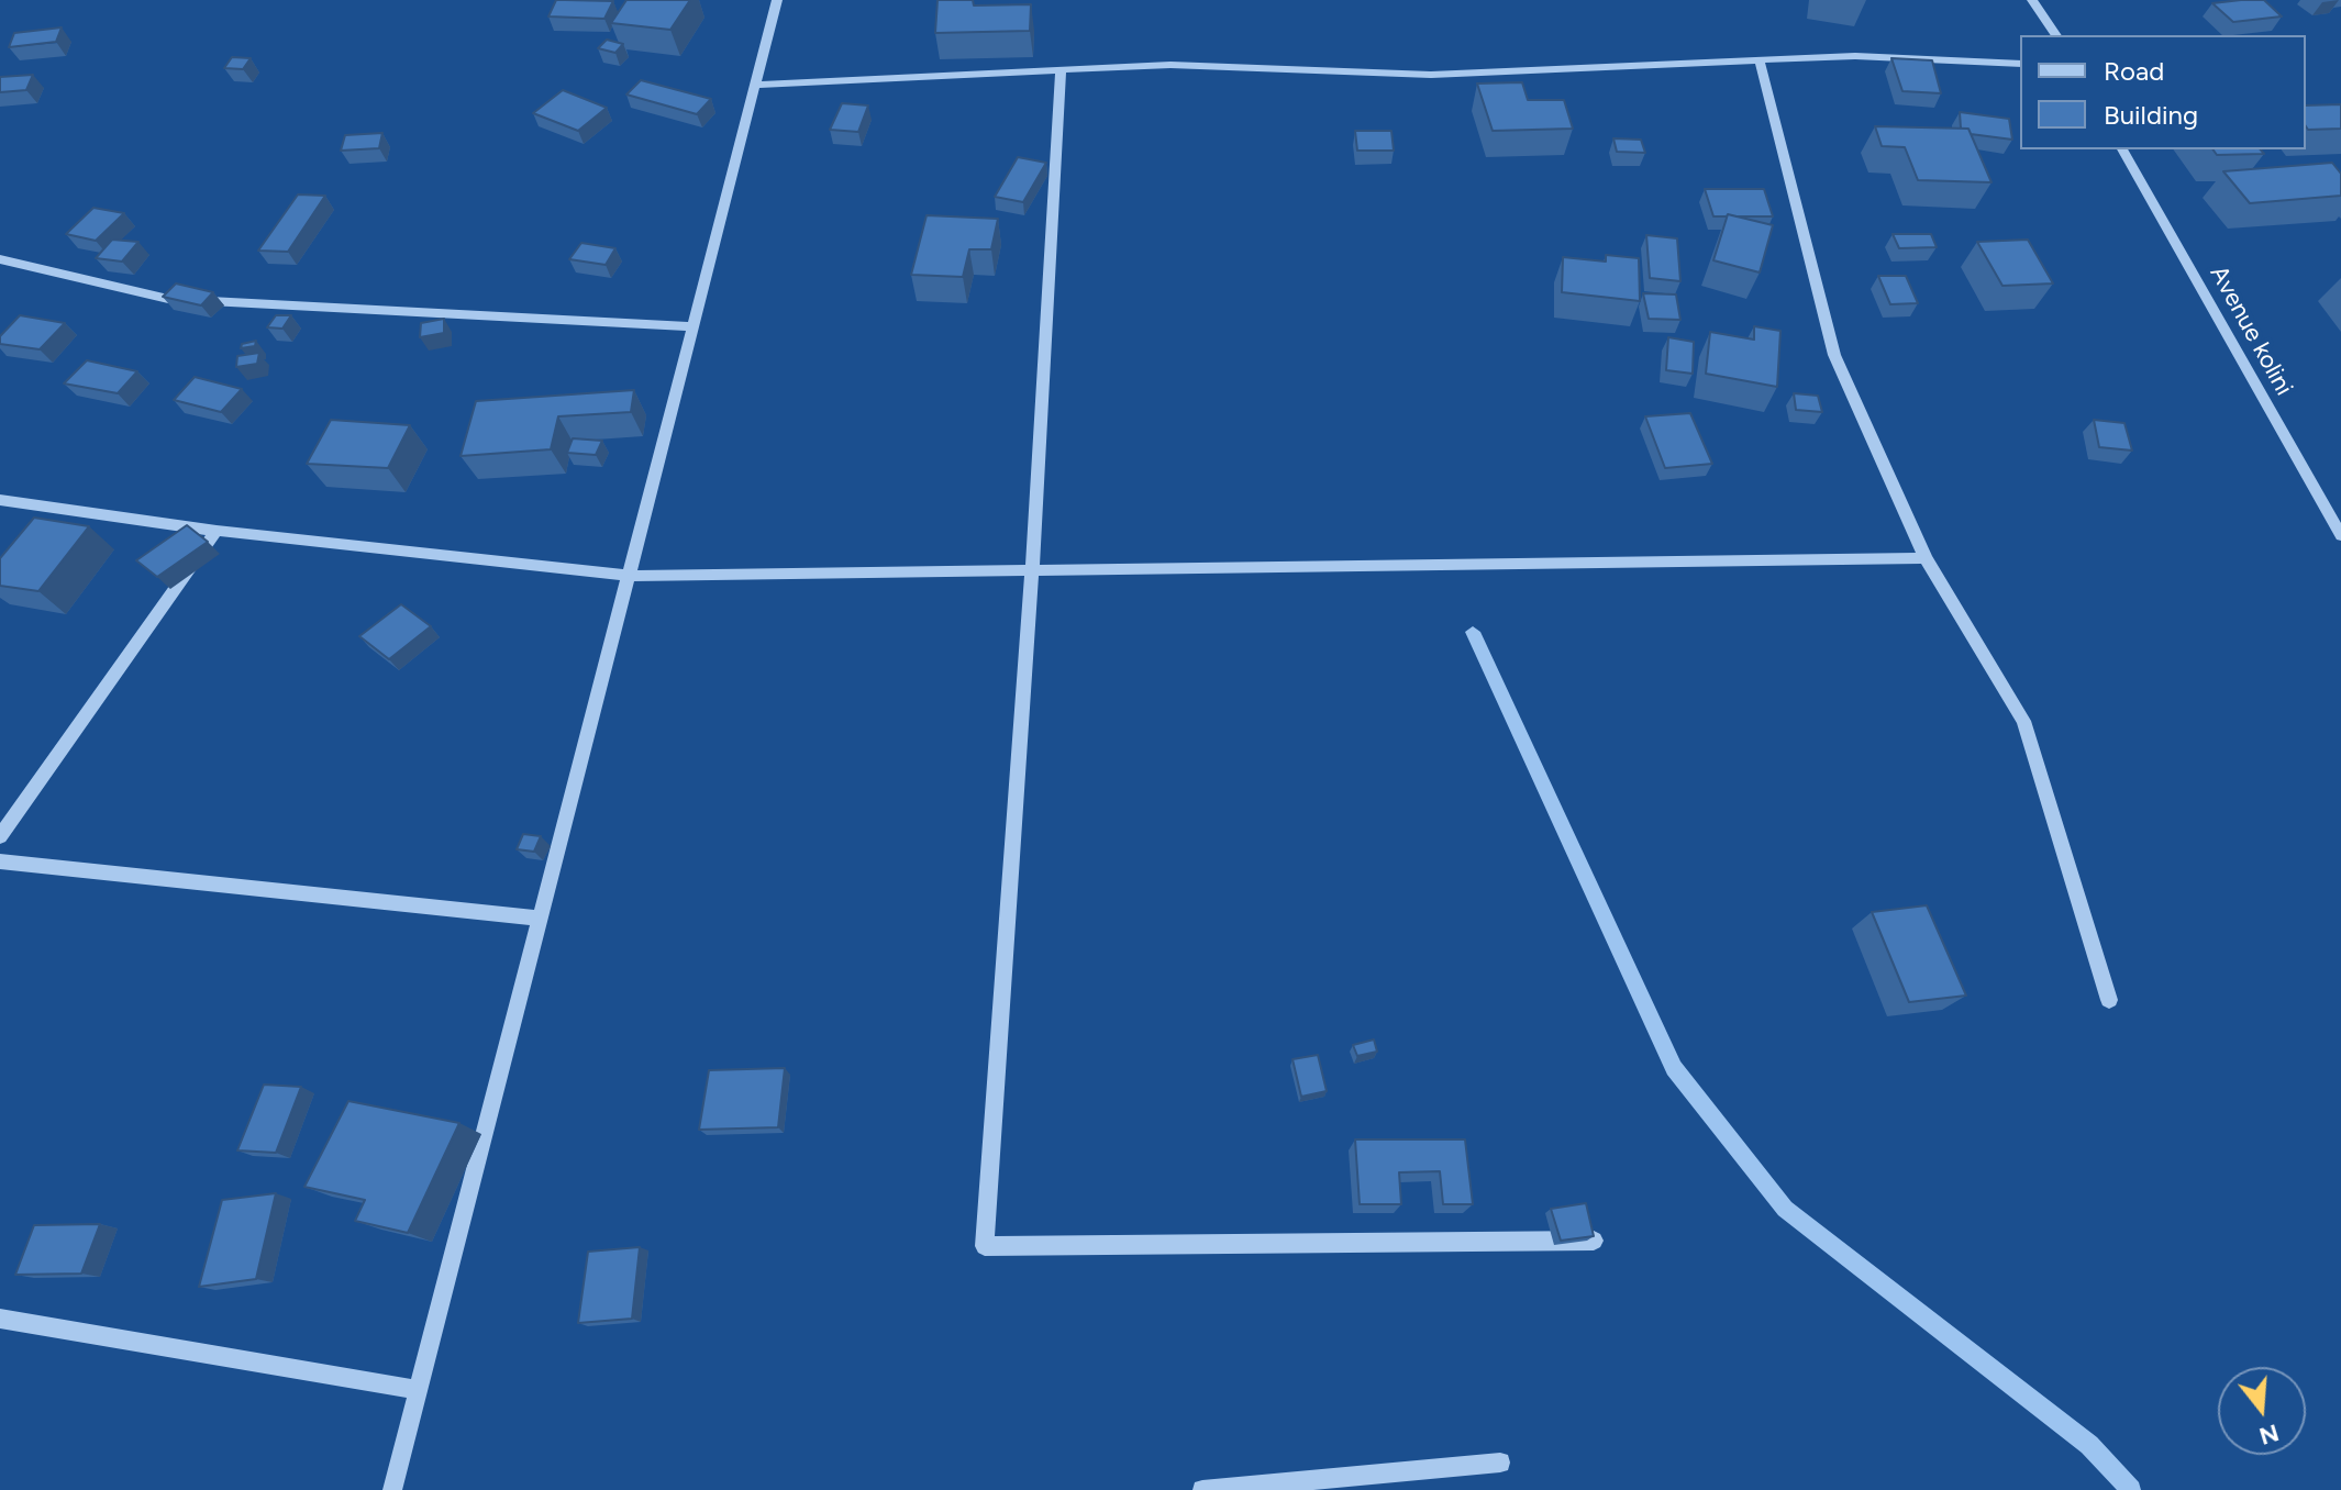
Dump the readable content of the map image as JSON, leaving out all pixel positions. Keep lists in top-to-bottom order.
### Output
{
  "streets": {
    "street": ["Avenue kolini"]
  },
  "legend": ["Road", "Building"],
  "north": "bottom"
}
